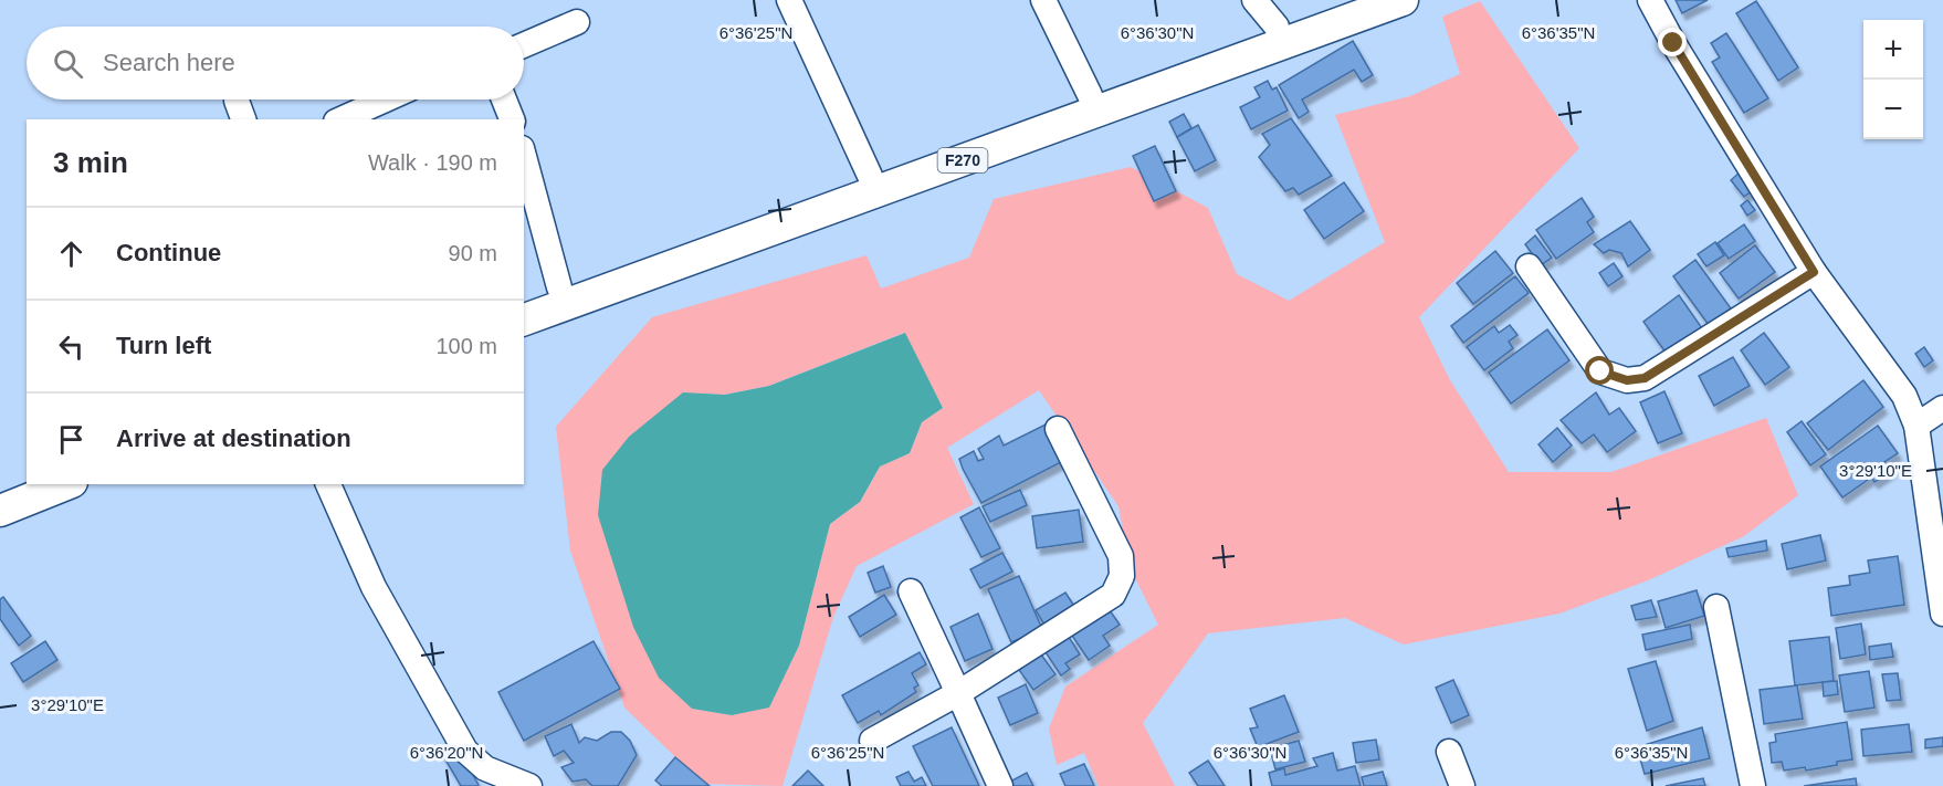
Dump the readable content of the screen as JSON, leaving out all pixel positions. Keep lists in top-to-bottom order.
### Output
{
  "streets": {
    "main road": ["F270"]
  },
  "page": {
    "map_buttons": ["+", "−"],
    "search": "Search here",
    "heading": ["3 min", "Walk · 190 m"],
    "list": [
      ["Continue", "90 m"],
      ["Turn left", "100 m"],
      "Arrive at destination"
    ]
  },
  "coordinates": [
    "6°36'25\"N",
    "6°36'30\"N",
    "6°36'35\"N",
    "3°29'10\"E",
    "6°36'20\"N"
  ]
}
